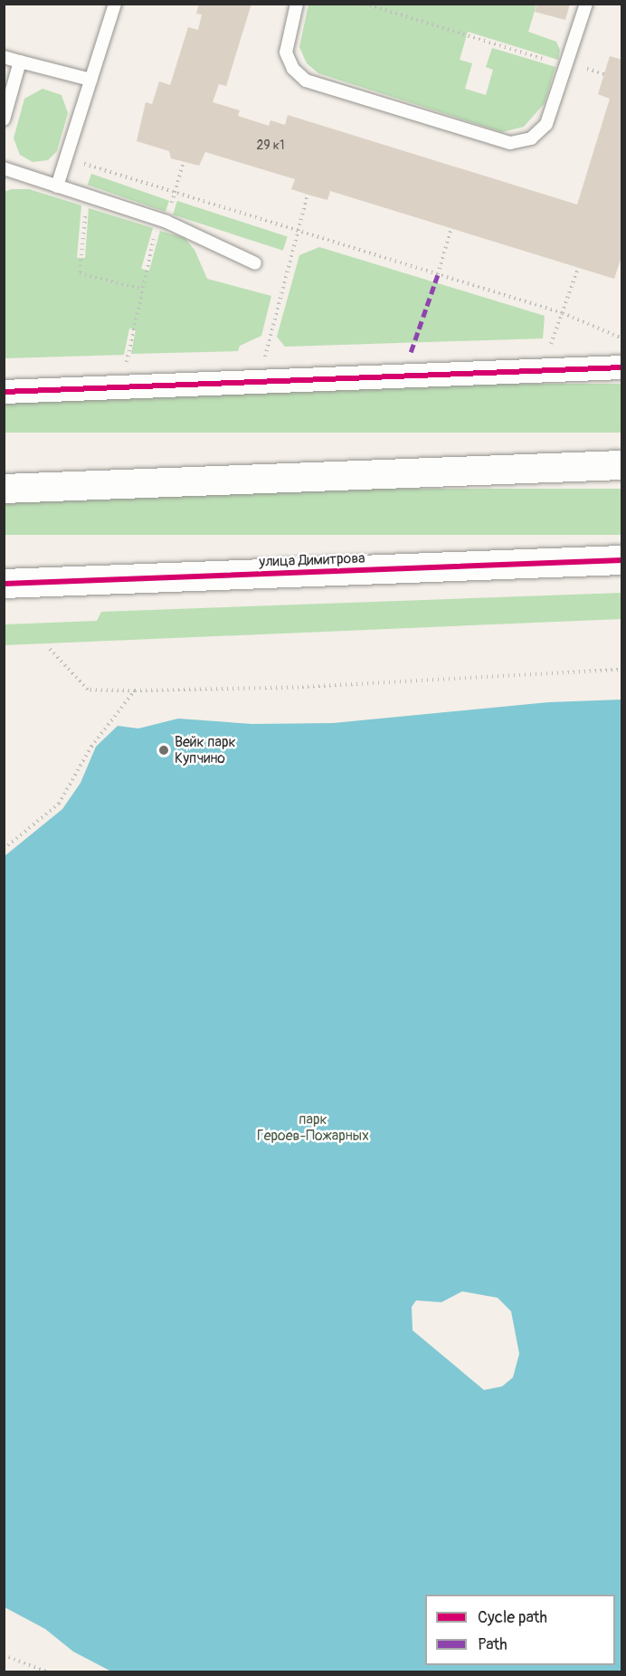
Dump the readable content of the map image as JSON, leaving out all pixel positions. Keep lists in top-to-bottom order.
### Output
{
  "streets": {
    "street": ["улица Димитрова"]
  },
  "parks": ["парк Героев-Пожарных"],
  "places": ["Вейк парк Купчино"],
  "house_numbers": ["29 к1"],
  "legend": ["Cycle path", "Path"]
}
